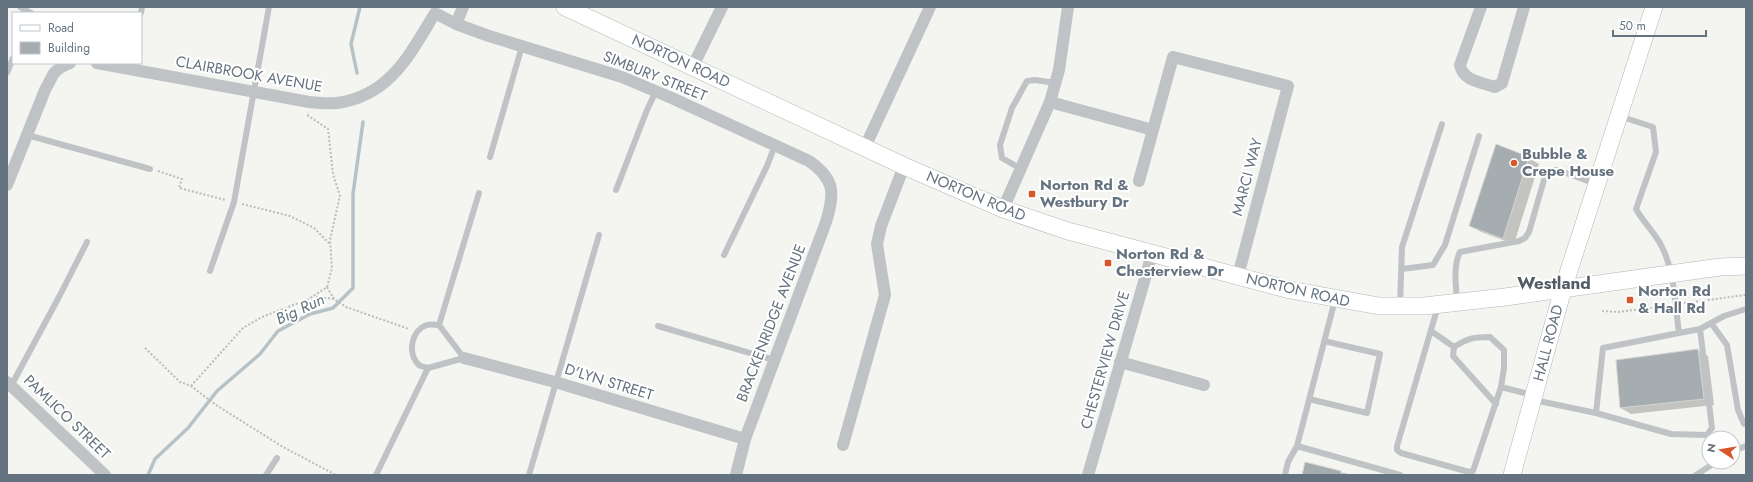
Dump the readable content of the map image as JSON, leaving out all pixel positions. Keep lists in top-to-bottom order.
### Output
{
  "streets": {
    "main road": ["NORTON ROAD", "HALL ROAD"],
    "street": [
      "CLAIRBROOK AVENUE",
      "SIMBURY STREET",
      "MARCI WAY",
      "BRACKENRIDGE AVENUE",
      "CHESTERVIEW DRIVE",
      "D'LYN STREET",
      "PAMLICO STREET"
    ]
  },
  "crossings": [
    ["NORTON ROAD", "MARCI WAY"],
    ["NORTON ROAD", "HALL ROAD"],
    ["NORTON ROAD", "CHESTERVIEW DRIVE"],
    ["CLAIRBROOK AVENUE", "SIMBURY STREET"],
    ["SIMBURY STREET", "BRACKENRIDGE AVENUE"],
    ["BRACKENRIDGE AVENUE", "D'LYN STREET"]
  ],
  "districts": ["Westland"],
  "water": ["Big Run"],
  "places": {
    "other": ["Bubble & Crepe House"],
    "transit": ["Norton Rd & Westbury Dr", "Norton Rd & Chesterview Dr", "Norton Rd & Hall Rd"]
  },
  "legend": ["Road", "Building"],
  "scale_bar": "50 m",
  "north": "left"
}
